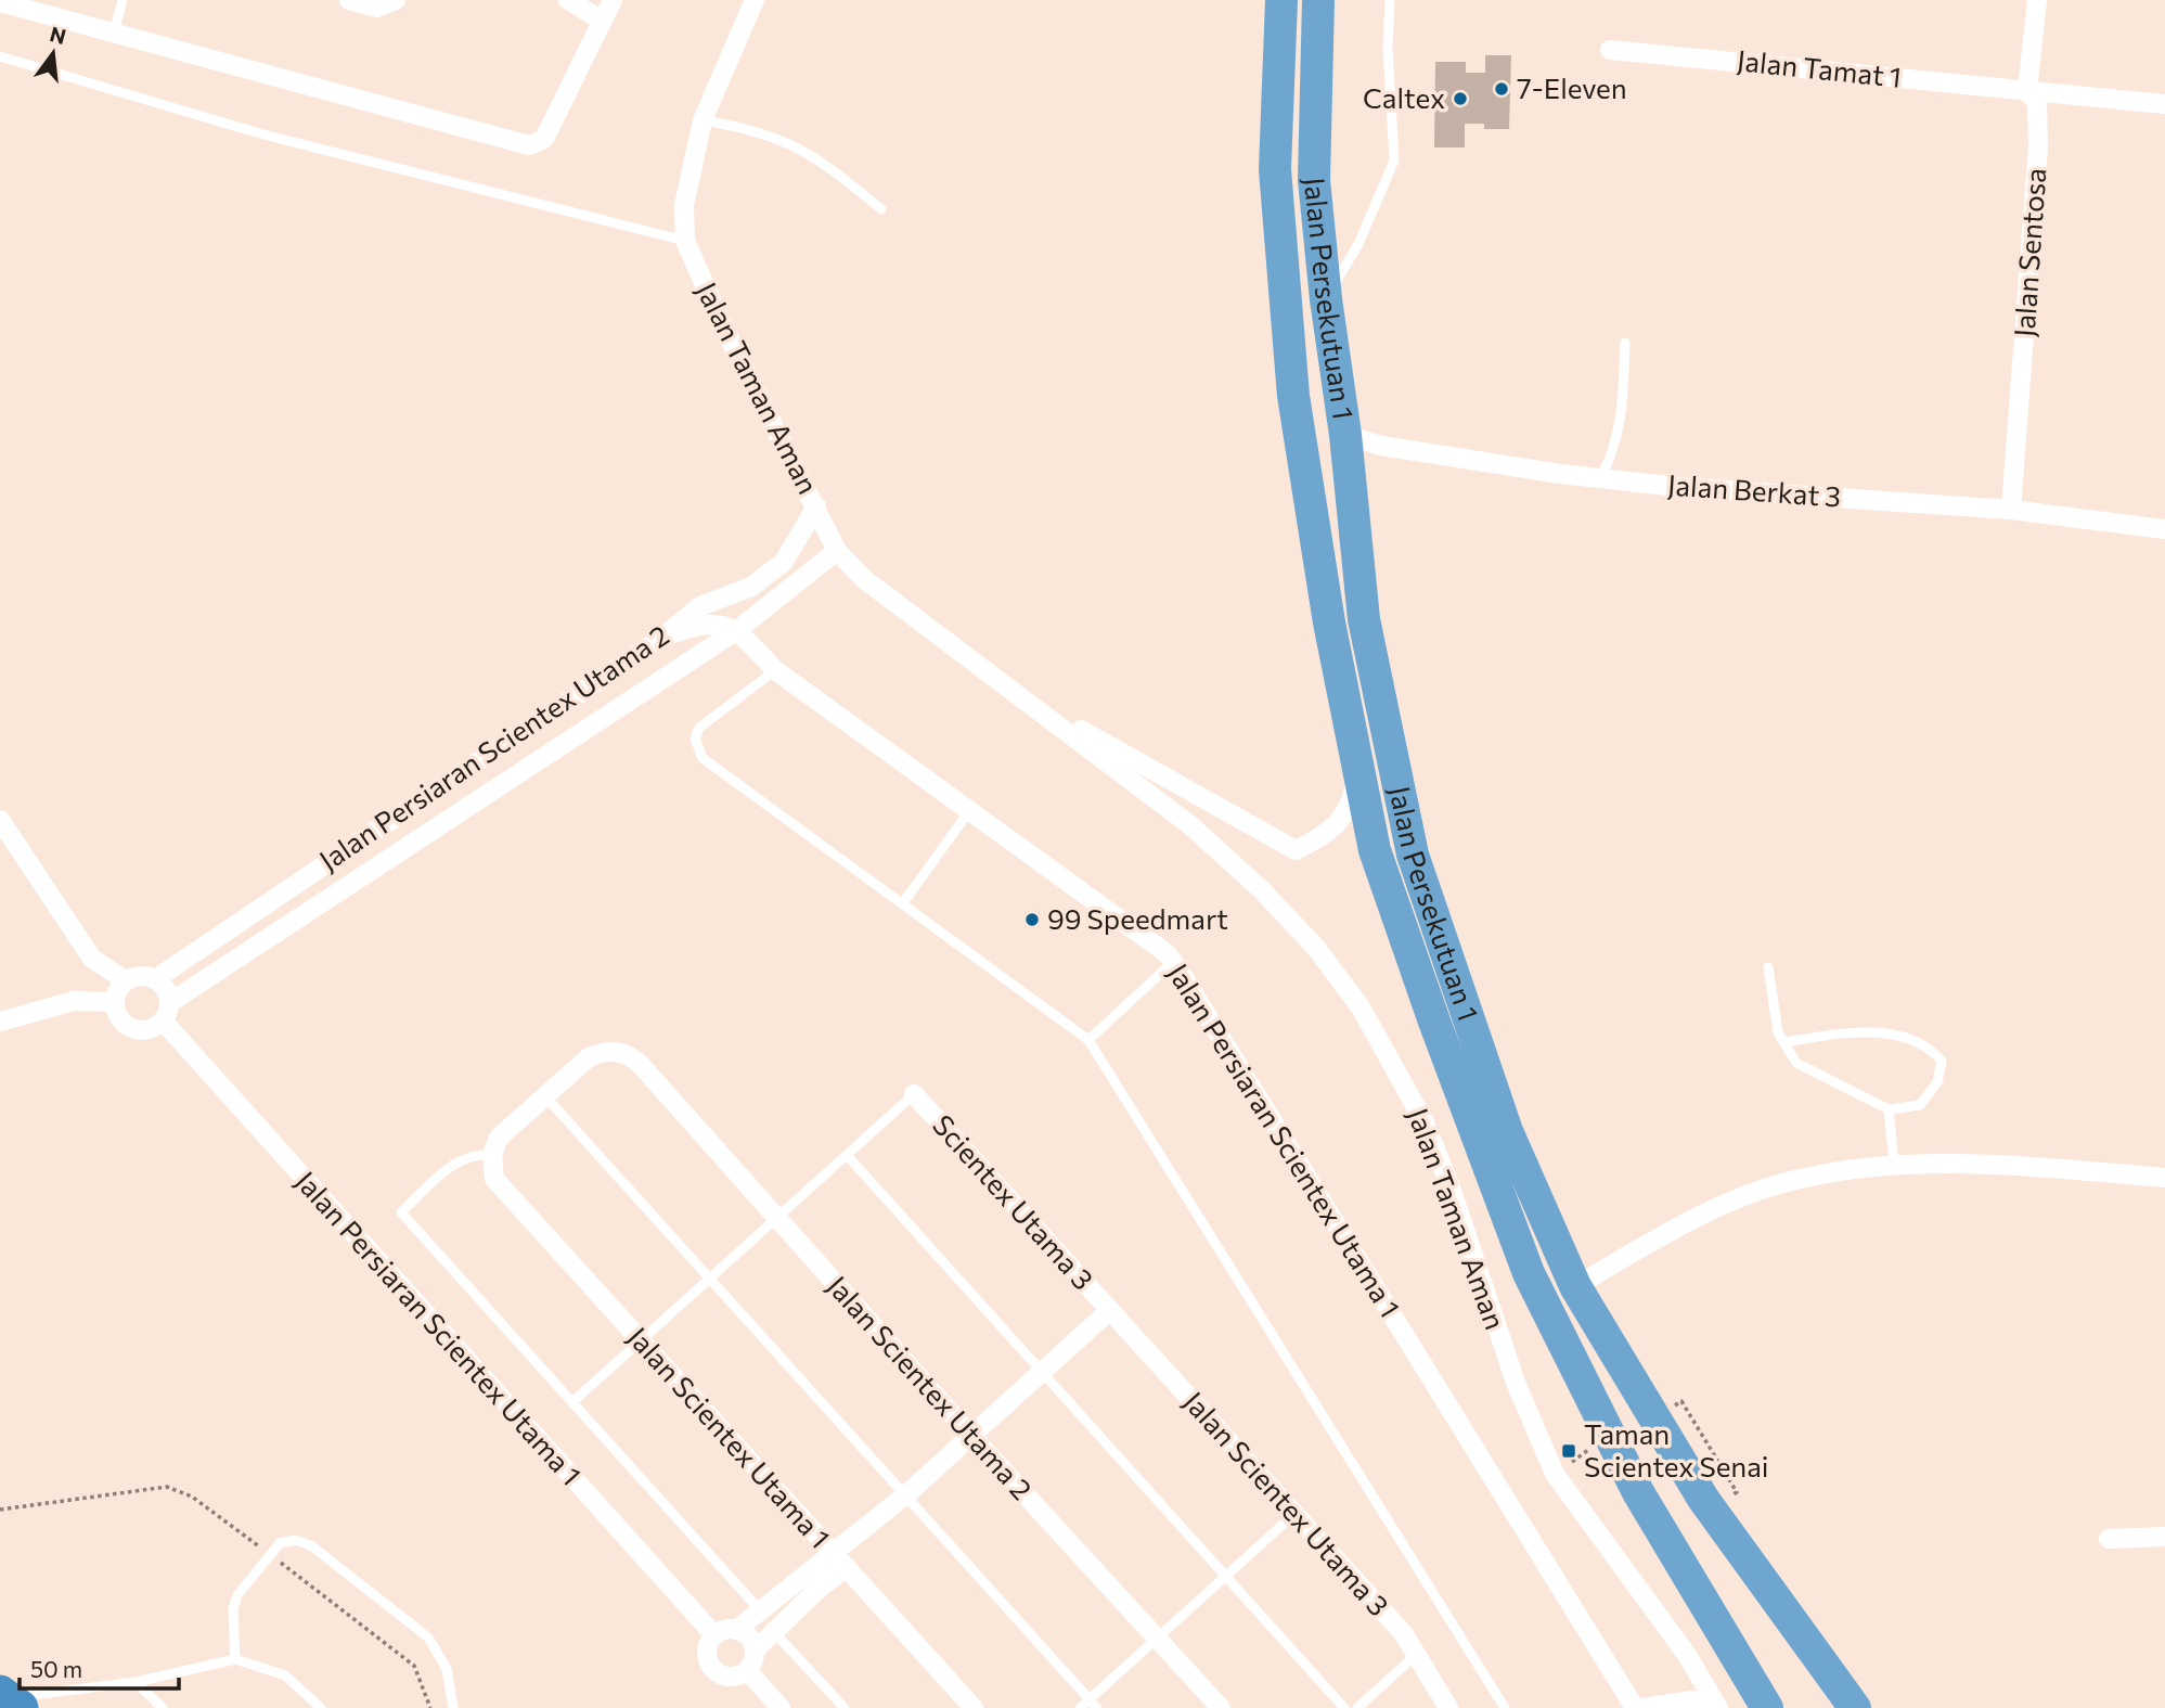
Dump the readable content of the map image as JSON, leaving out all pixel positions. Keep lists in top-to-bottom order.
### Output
{
  "streets": {
    "highway": ["Jalan Persekutuan 1"],
    "street": [
      "Jalan Tamat 1",
      "Jalan Sentosa",
      "Jalan Taman Aman",
      "Jalan Berkat 3",
      "Jalan Persiaran Scientex Utama 2",
      "Jalan Persiaran Scientex Utama 1",
      "Scientex Utama 3",
      "Jalan Scientex Utama 2",
      "Jalan Scientex Utama 1",
      "Jalan Scientex Utama 3"
    ]
  },
  "crossings": [
    ["Jalan Tamat 1", "Jalan Sentosa"],
    ["Jalan Sentosa", "Jalan Berkat 3"],
    ["Jalan Persekutuan 1", "Jalan Taman Aman"],
    ["Jalan Persekutuan 1", "Jalan Berkat 3"],
    ["Jalan Taman Aman", "Jalan Persiaran Scientex Utama 2"],
    ["Jalan Persiaran Scientex Utama 2", "Jalan Persiaran Scientex Utama 1"],
    ["Scientex Utama 3", "Jalan Scientex Utama 3"]
  ],
  "places": {
    "other": ["7-Eleven", "Caltex", "99 Speedmart"],
    "transit": ["Taman Scientex Senai"]
  },
  "scale_bar": "50 m",
  "north": "top"
}
